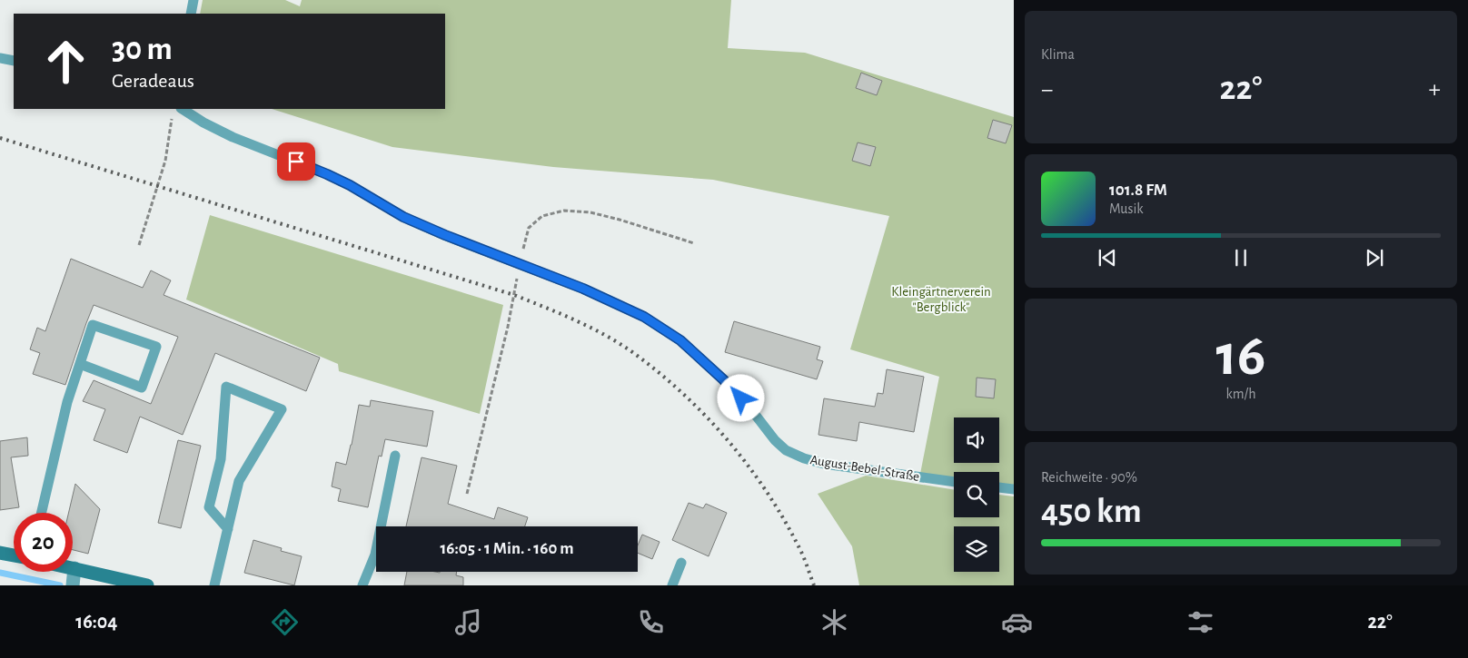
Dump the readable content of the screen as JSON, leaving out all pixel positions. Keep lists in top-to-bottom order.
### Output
{
  "streets": {
    "lane": ["August-Bebel-Straße"]
  },
  "parks": ["Kleingärtnerverein \"Bergblick\""],
  "page": {
    "tile": [
      "Klima",
      ["16", "km/h"],
      ["Reichweite · 90%", "450 km"]
    ],
    "turn": ["30 m", "Geradeaus"],
    "heat": ["−", "22°", "+"],
    "song": ["101.8 FM", "Musik"],
    "limit": "20",
    "trip": "16:05 · 1 Min. · 160 m",
    "tabs": ["16:04", "22°"]
  }
}
